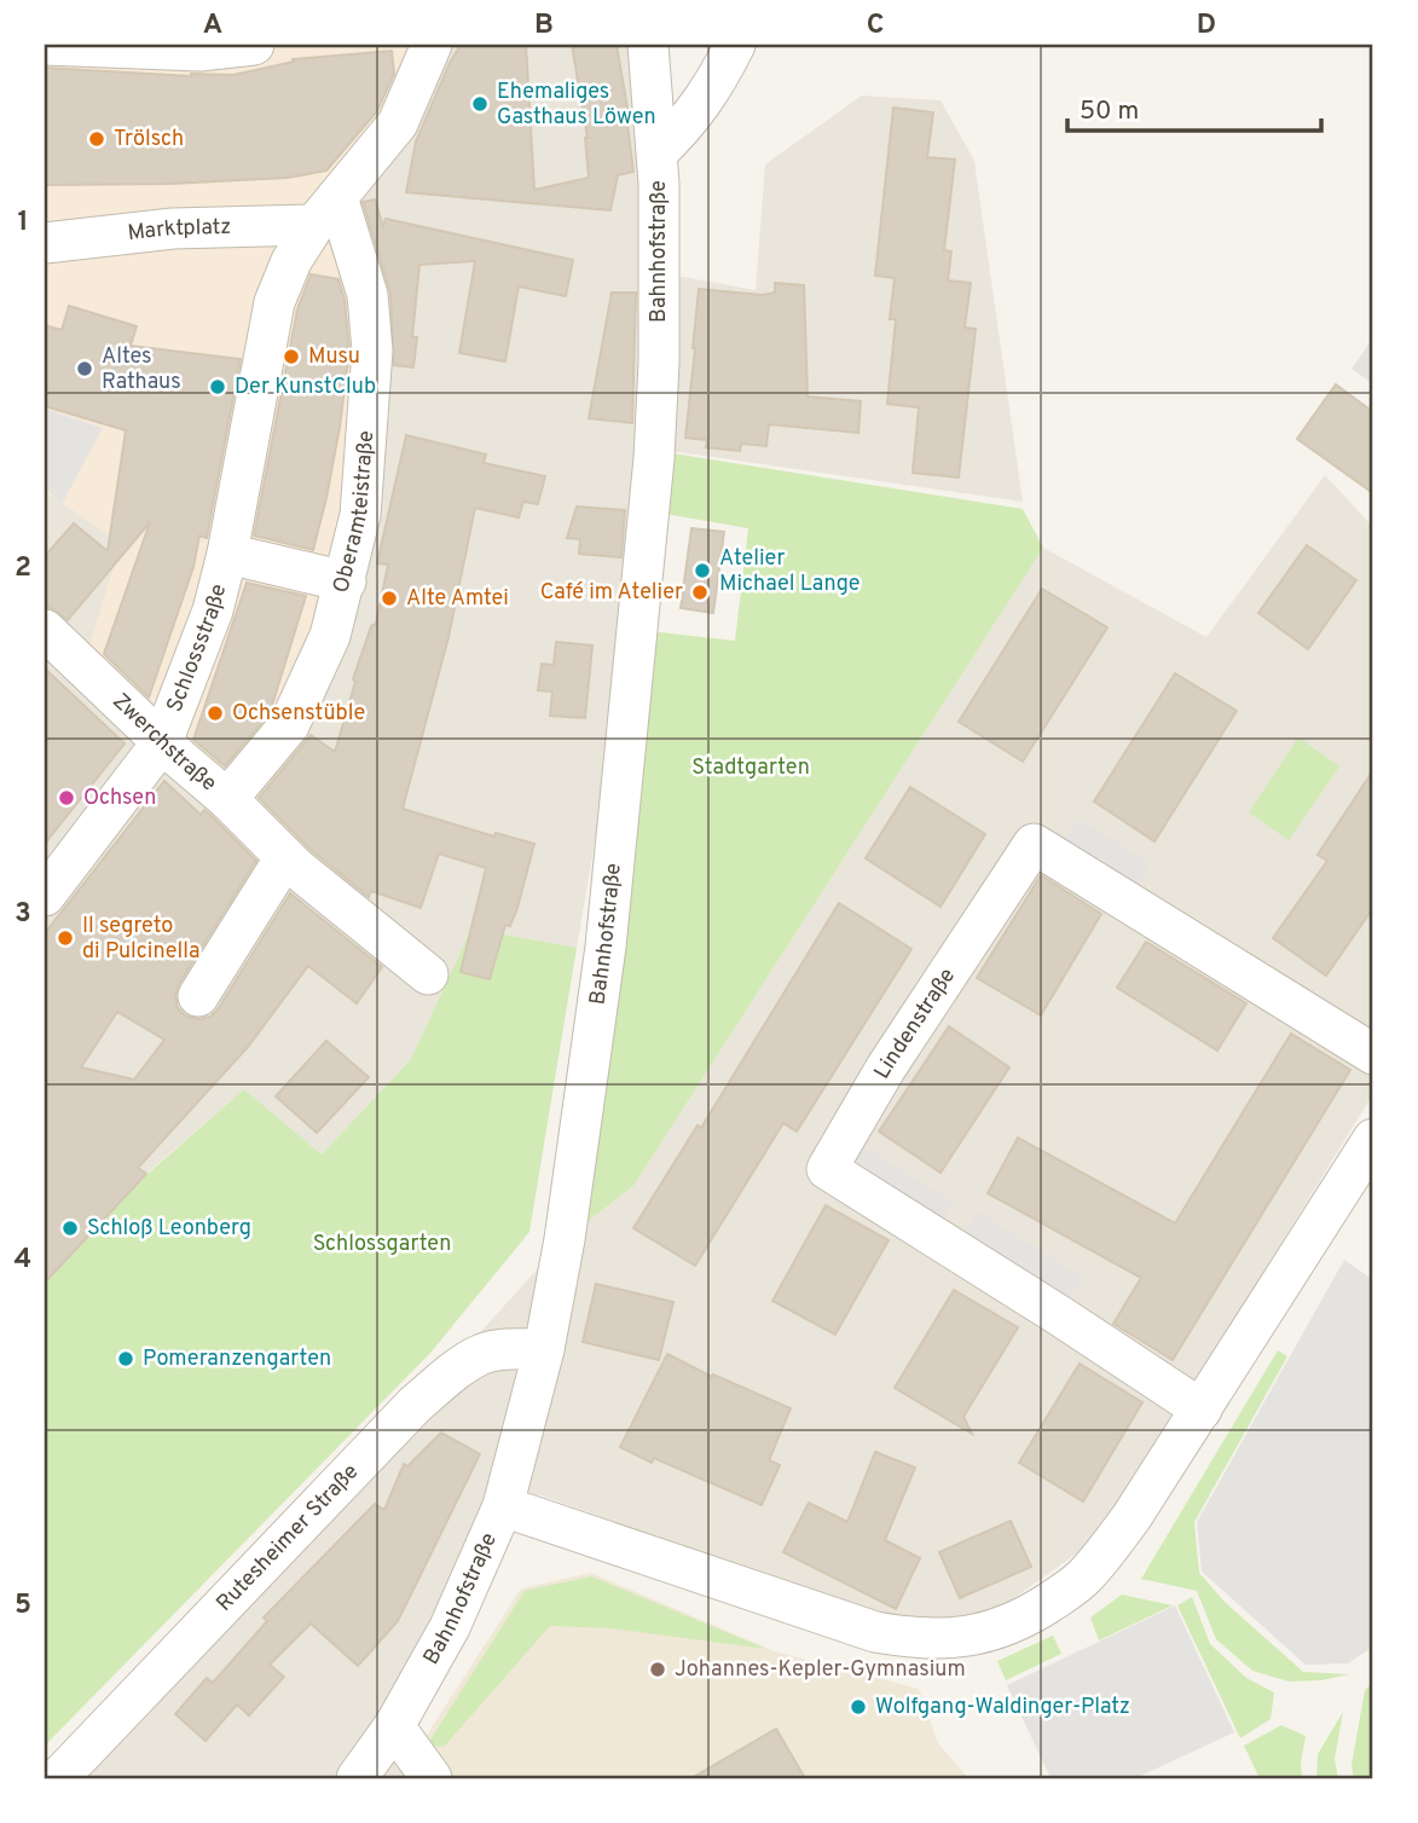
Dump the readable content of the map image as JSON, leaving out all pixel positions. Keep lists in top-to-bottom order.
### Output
{
  "streets": {
    "street": [
      "Marktplatz",
      "Bahnhofstraße",
      "Oberamteistraße",
      "Schlossstraße",
      "Zwerchstraße",
      "Lindenstraße",
      "Rutesheimer Straße"
    ]
  },
  "crossings": [
    ["Marktplatz", "Oberamteistraße"],
    ["Marktplatz", "Schlossstraße"],
    ["Bahnhofstraße", "Rutesheimer Straße"],
    ["Oberamteistraße", "Schlossstraße"],
    ["Oberamteistraße", "Zwerchstraße"],
    ["Schlossstraße", "Zwerchstraße"]
  ],
  "parks": ["Stadtgarten", "Schlossgarten"],
  "places": [
    "Ehemaliges Gasthaus Löwen",
    "Trölsch",
    "Musu",
    "Altes Rathaus",
    "Der KunstClub",
    "Atelier Michael Lange",
    "Café im Atelier",
    "Alte Amtei",
    "Ochsenstüble",
    "Ochsen",
    "Il segreto di Pulcinella",
    "Schloß Leonberg",
    "Pomeranzengarten",
    "Johannes-Kepler-Gymnasium",
    "Wolfgang-Waldinger-Platz"
  ],
  "scale_bar": "50 m",
  "grid": {
    "columns": [
      "A",
      "B",
      "C",
      "D"
    ],
    "rows": [
      "1",
      "2",
      "3",
      "4",
      "5"
    ]
  }
}
